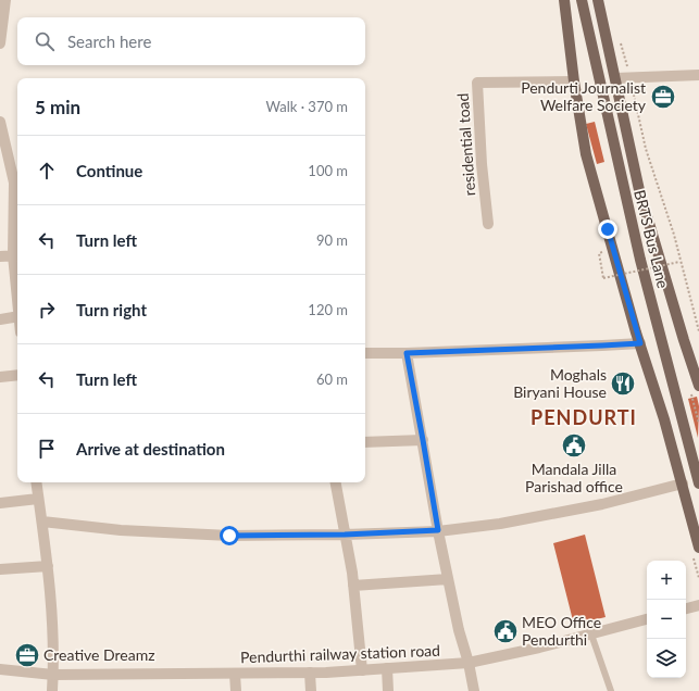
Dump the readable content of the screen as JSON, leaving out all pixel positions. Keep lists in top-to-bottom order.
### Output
{
  "streets": {
    "main road": ["BRTS Bus Lane"],
    "street": ["residential toad", "Pendurthi railway station road"]
  },
  "districts": ["PENDURTI"],
  "places": {
    "office": ["Pendurti Journalist Welfare Society", "Creative Dreamz"],
    "restaurant": ["Moghals Biryani House"],
    "public building": ["Mandala Jilla Parishad office", "MEO Office Pendurthi"]
  },
  "page": {
    "search": "Search here",
    "heading": ["5 min", "Walk · 370 m"],
    "list": [
      ["Continue", "100 m"],
      ["Turn left", "90 m"],
      ["Turn right", "120 m"],
      ["Turn left", "60 m"],
      "Arrive at destination"
    ],
    "map_buttons": ["+", "−"]
  }
}
